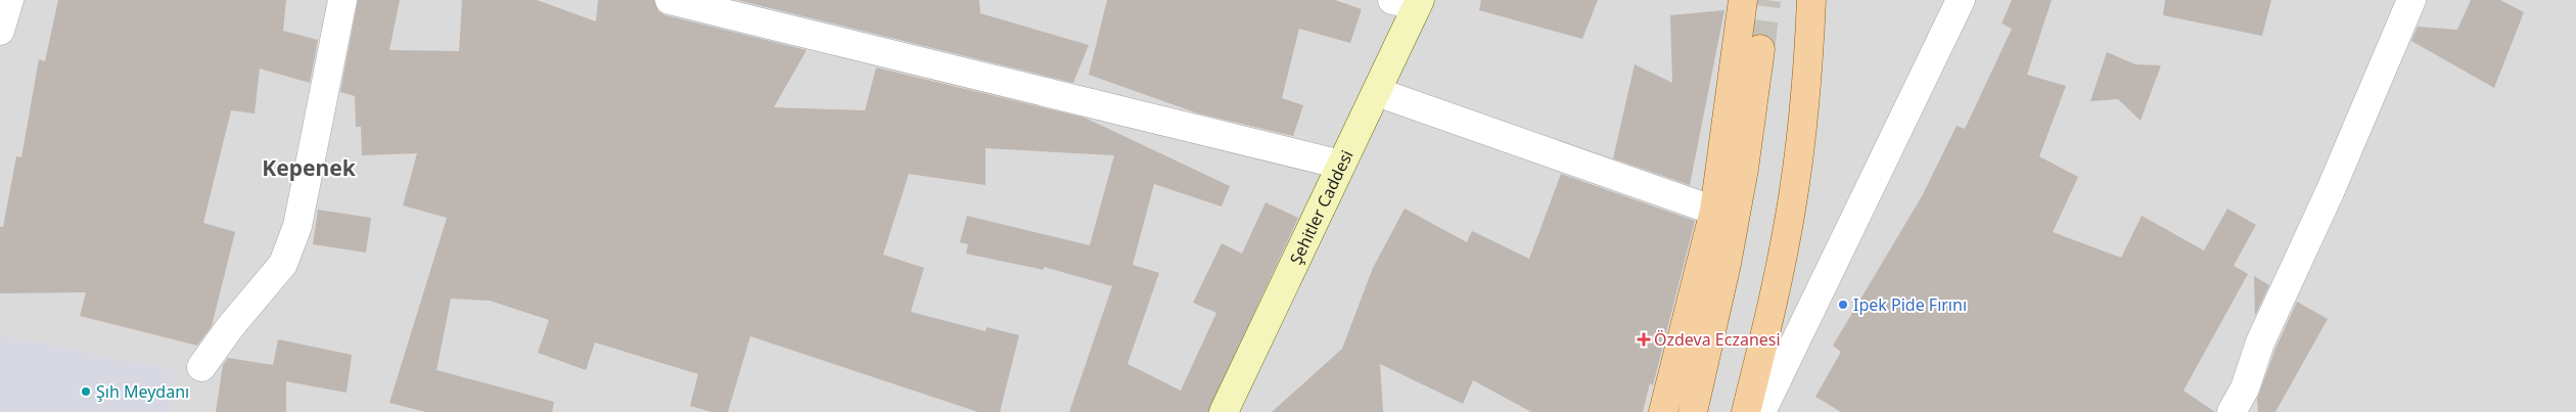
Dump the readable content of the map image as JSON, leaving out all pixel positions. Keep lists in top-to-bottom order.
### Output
{
  "streets": {
    "street": ["Şehitler Caddesi"]
  },
  "districts": ["Kepenek"],
  "places": {
    "other": ["Ipek Pide Fırını", "Şıh Meydanı"],
    "health": ["Özdeva Eczanesi"]
  }
}
